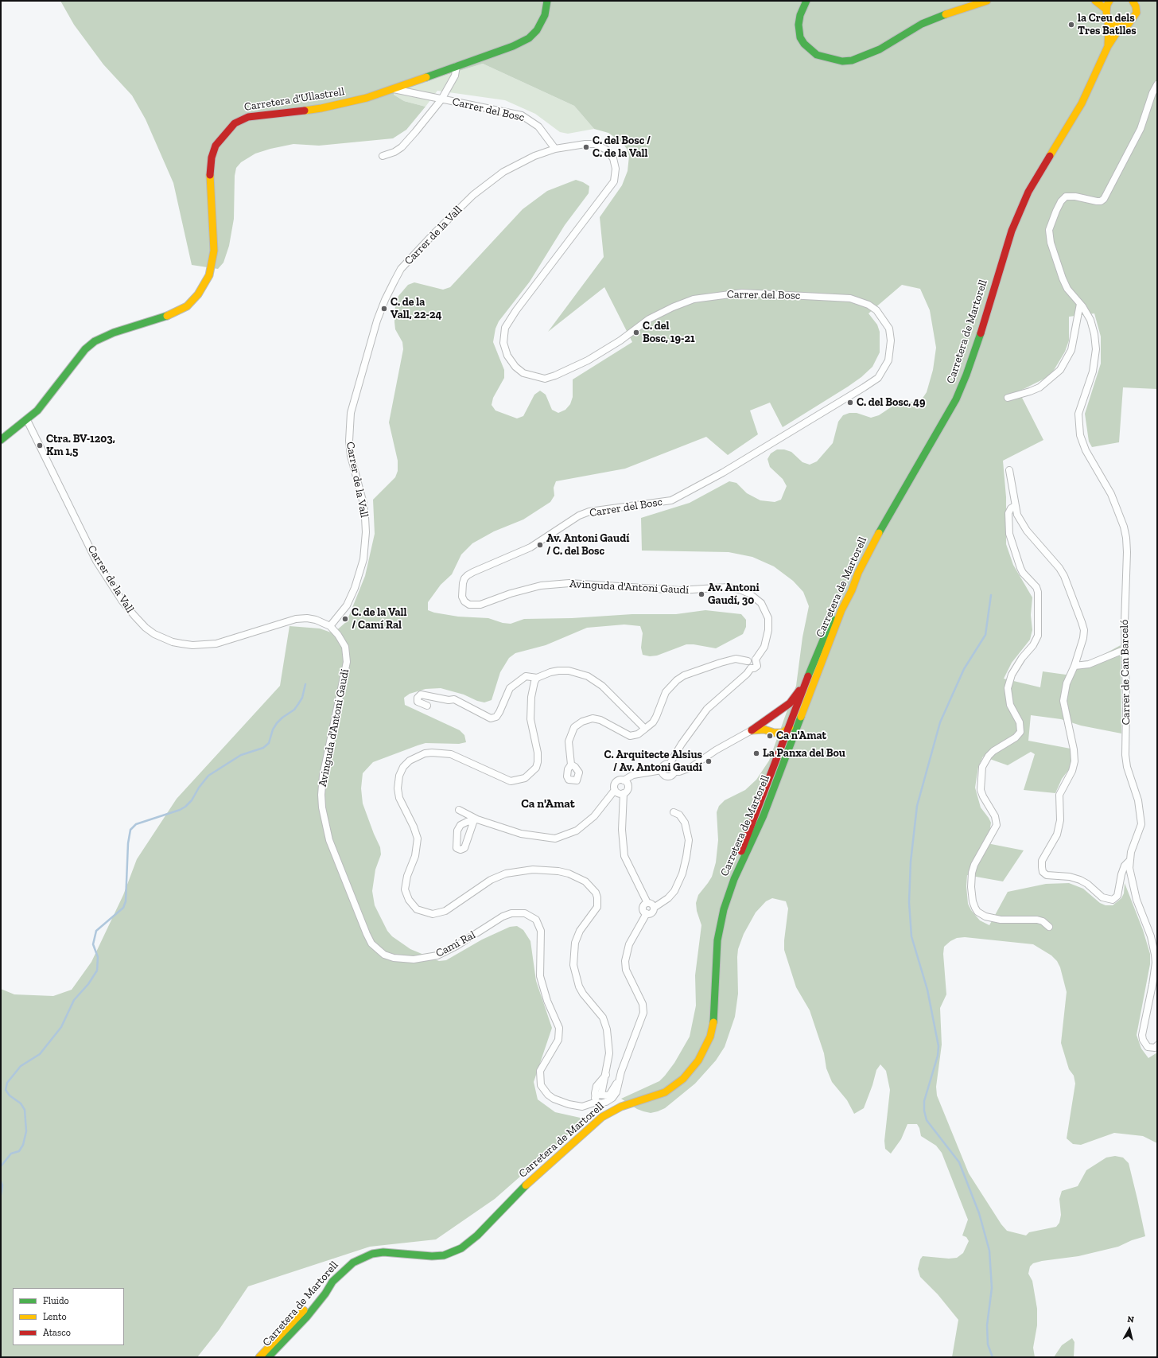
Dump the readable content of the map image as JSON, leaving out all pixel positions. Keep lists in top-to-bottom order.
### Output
{
  "streets": {
    "main road": ["Carretera d'Ullastrell", "Carretera de Martorell"],
    "street": [
      "Carrer del Bosc",
      "Carrer de la Vall",
      "Avinguda d'Antoni Gaudí",
      "Carrer de Can Barceló",
      "Camí Ral"
    ]
  },
  "crossings": [
    ["Carretera d'Ullastrell", "Carrer del Bosc"],
    ["Carretera d'Ullastrell", "Carrer de la Vall"],
    ["Carrer del Bosc", "Carrer de la Vall"],
    ["Carrer del Bosc", "Avinguda d'Antoni Gaudí"],
    ["Carrer de la Vall", "Avinguda d'Antoni Gaudí"],
    ["Avinguda d'Antoni Gaudí", "Camí Ral"]
  ],
  "districts": ["Ca n'Amat"],
  "places": [
    "la Creu dels Tres Batlles",
    "C. del Bosc / C. de la Vall",
    "C. de la Vall, 22-24",
    "C. del Bosc, 19-21",
    "C. del Bosc, 49",
    "Ctra. BV-1203, Km 1,5",
    "Av. Antoni Gaudí / C. del Bosc",
    "Av. Antoni Gaudí, 30",
    "C. de la Vall / Camí Ral",
    "Ca n'Amat",
    "La Panxa del Bou",
    "C. Arquitecte Alsius / Av. Antoni Gaudí"
  ],
  "legend": ["Fluido", "Lento", "Atasco"],
  "north": "top"
}
